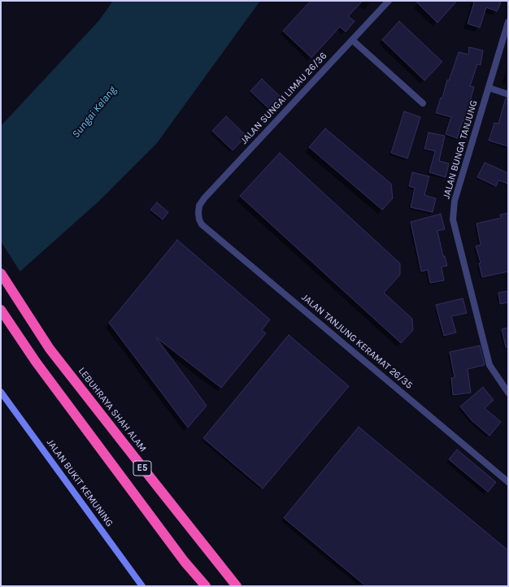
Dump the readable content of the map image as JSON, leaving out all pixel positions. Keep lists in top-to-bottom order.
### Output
{
  "streets": {
    "highway": ["LEBUHRAYA SHAH ALAM", "E5"],
    "main road": ["JALAN BUKIT KEMUNING"],
    "street": ["JALAN SUNGAI LIMAU 26/36", "JALAN BUNGA TANJUNG", "JALAN TANJUNG KERAMAT 26/35"]
  },
  "crossings": [
    ["JALAN SUNGAI LIMAU 26/36", "JALAN TANJUNG KERAMAT 26/35"]
  ],
  "water": ["Sungai Kelang"]
}
